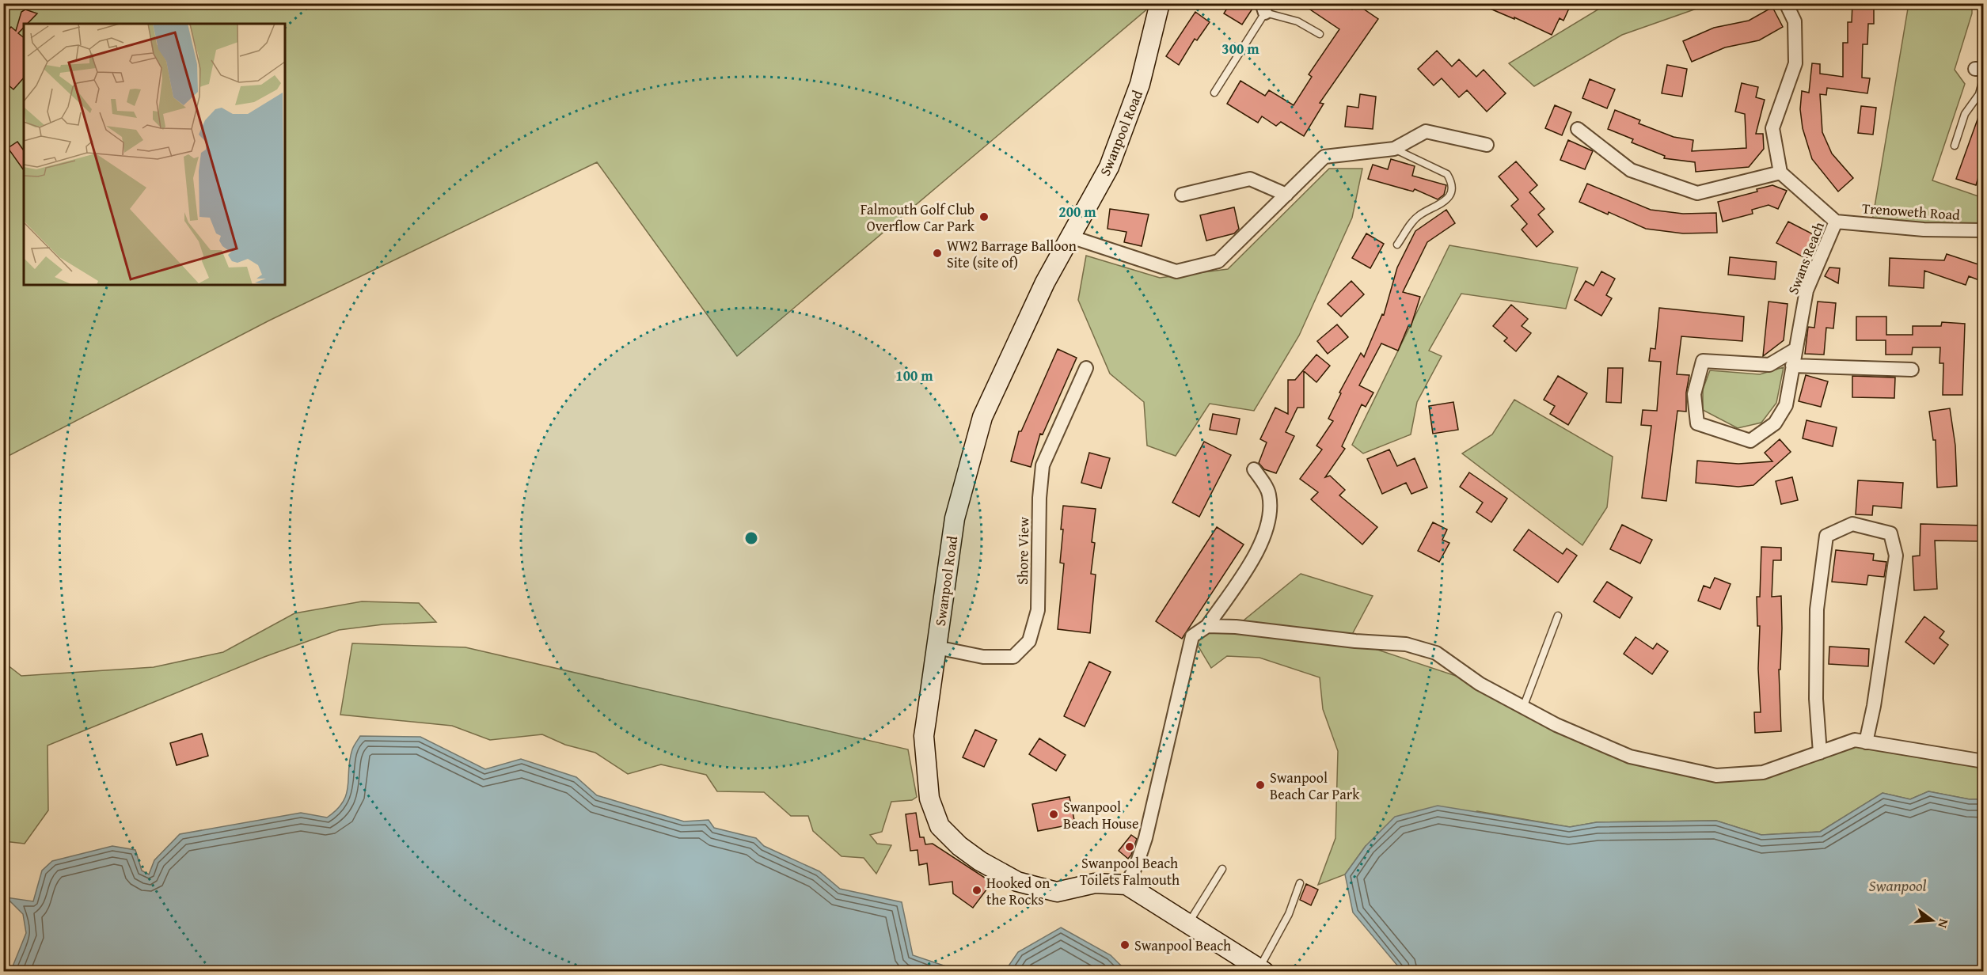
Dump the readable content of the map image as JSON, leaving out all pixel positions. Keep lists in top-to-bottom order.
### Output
{
  "streets": {
    "street": [
      "Swanpool Road",
      "Trenoweth Road",
      "Swans Reach",
      "Shore View"
    ]
  },
  "crossings": [
    ["Swanpool Road", "Shore View"],
    ["Trenoweth Road", "Swans Reach"]
  ],
  "water": ["Swanpool"],
  "places": [
    "Falmouth Golf Club Overflow Car Park",
    "WW2 Barrage Balloon Site (site of)",
    "Swanpool Beach Car Park",
    "Swanpool Beach House",
    "Swanpool Beach Toilets Falmouth",
    "Hooked on the Rocks",
    "Swanpool Beach"
  ],
  "north": "right",
  "rings": ["300 m", "200 m", "100 m"]
}
